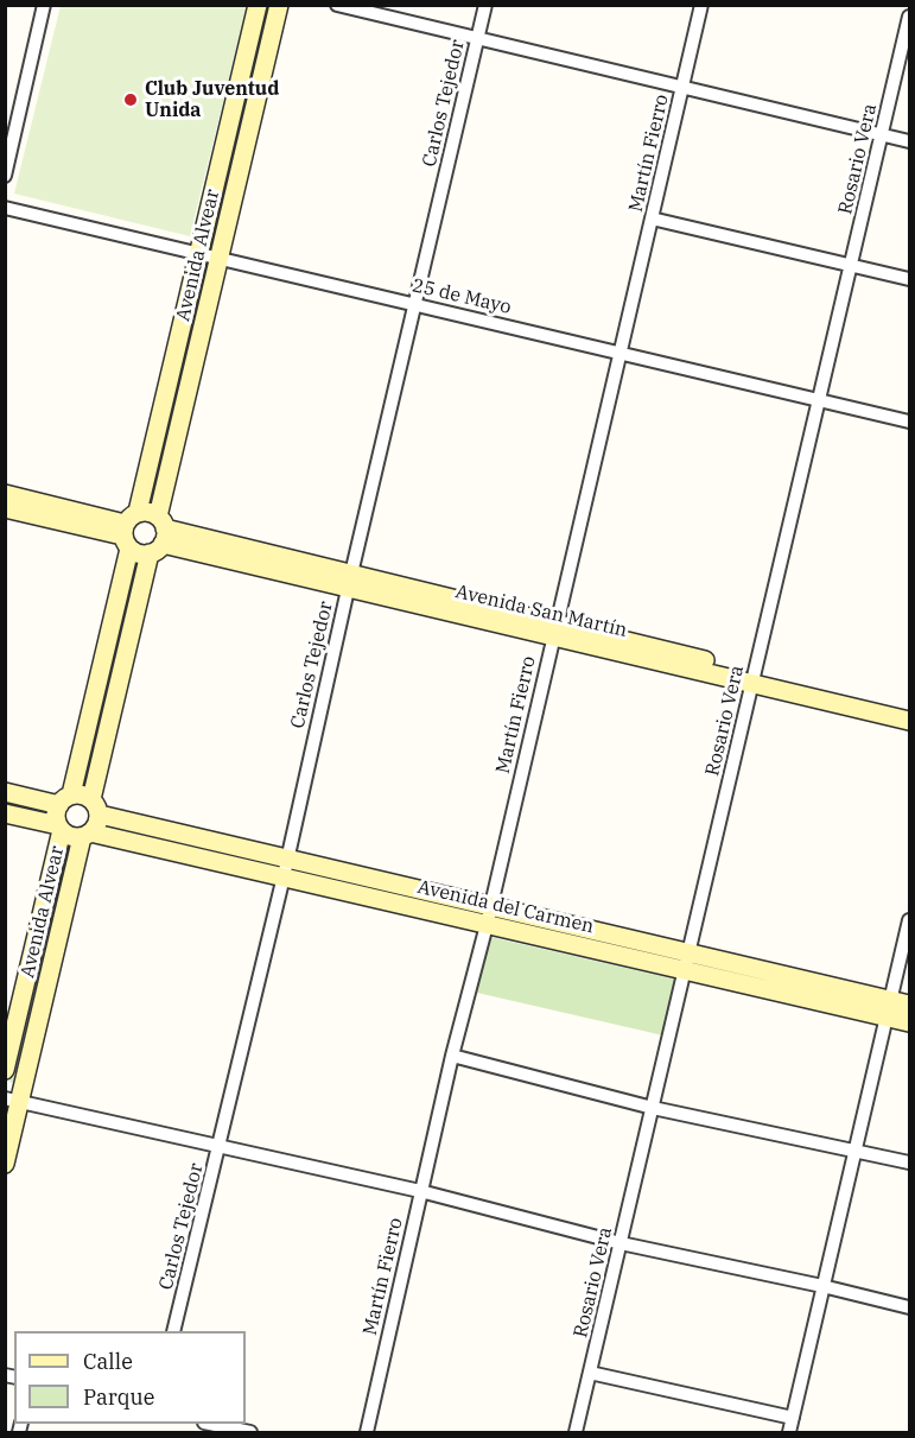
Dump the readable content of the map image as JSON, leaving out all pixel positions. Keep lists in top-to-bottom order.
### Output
{
  "streets": {
    "main road": ["Avenida Alvear", "Avenida San Martín", "Avenida del Carmen"],
    "street": [
      "Carlos Tejedor",
      "Martín Fierro",
      "Rosario Vera",
      "25 de Mayo"
    ]
  },
  "crossings": [
    ["Carlos Tejedor", "25 de Mayo"],
    ["Carlos Tejedor", "Avenida San Martín"],
    ["Carlos Tejedor", "Avenida del Carmen"],
    ["Martín Fierro", "25 de Mayo"],
    ["Martín Fierro", "Avenida San Martín"],
    ["Martín Fierro", "Avenida del Carmen"],
    ["Rosario Vera", "25 de Mayo"],
    ["Rosario Vera", "Avenida San Martín"],
    ["Rosario Vera", "Avenida del Carmen"],
    ["Avenida Alvear", "25 de Mayo"],
    ["Avenida Alvear", "Avenida San Martín"],
    ["Avenida Alvear", "Avenida del Carmen"]
  ],
  "places": ["Club Juventud Unida"],
  "legend": ["Calle", "Parque"]
}
